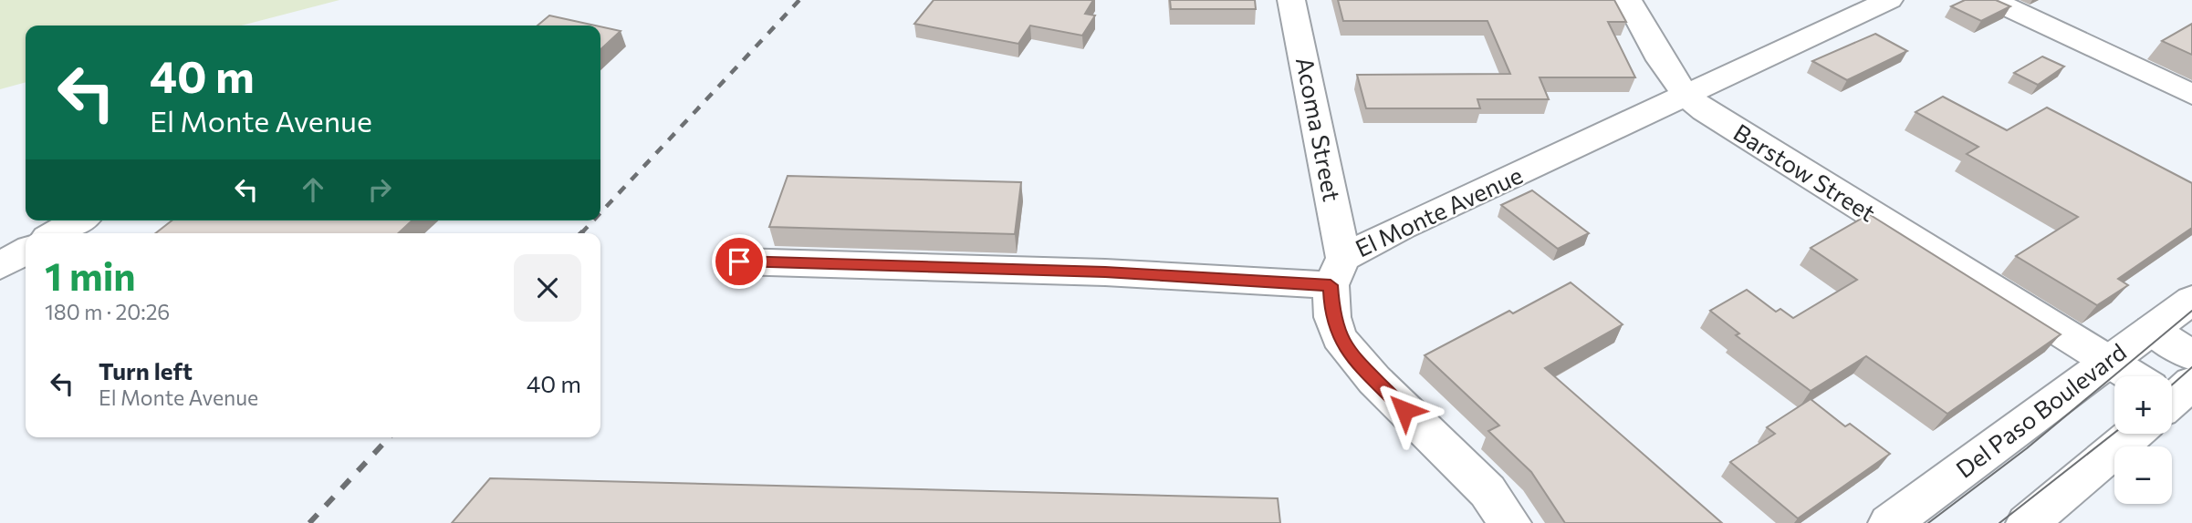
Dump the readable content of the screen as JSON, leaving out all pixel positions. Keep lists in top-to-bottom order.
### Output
{
  "streets": {
    "street": [
      "Acoma Street",
      "Barstow Street",
      "El Monte Avenue",
      "Del Paso Boulevard"
    ]
  },
  "crossings": [
    ["Acoma Street", "El Monte Avenue"],
    ["Barstow Street", "El Monte Avenue"],
    ["Barstow Street", "Del Paso Boulevard"]
  ],
  "page": {
    "turn": ["40 m", "El Monte Avenue"],
    "heading": ["1 min", "180 m · 20:26"],
    "list": [
      {
        "name": "Turn left",
        "note": "El Monte Avenue",
        "value": "40 m"
      }
    ],
    "map_buttons": ["+", "−"]
  }
}
